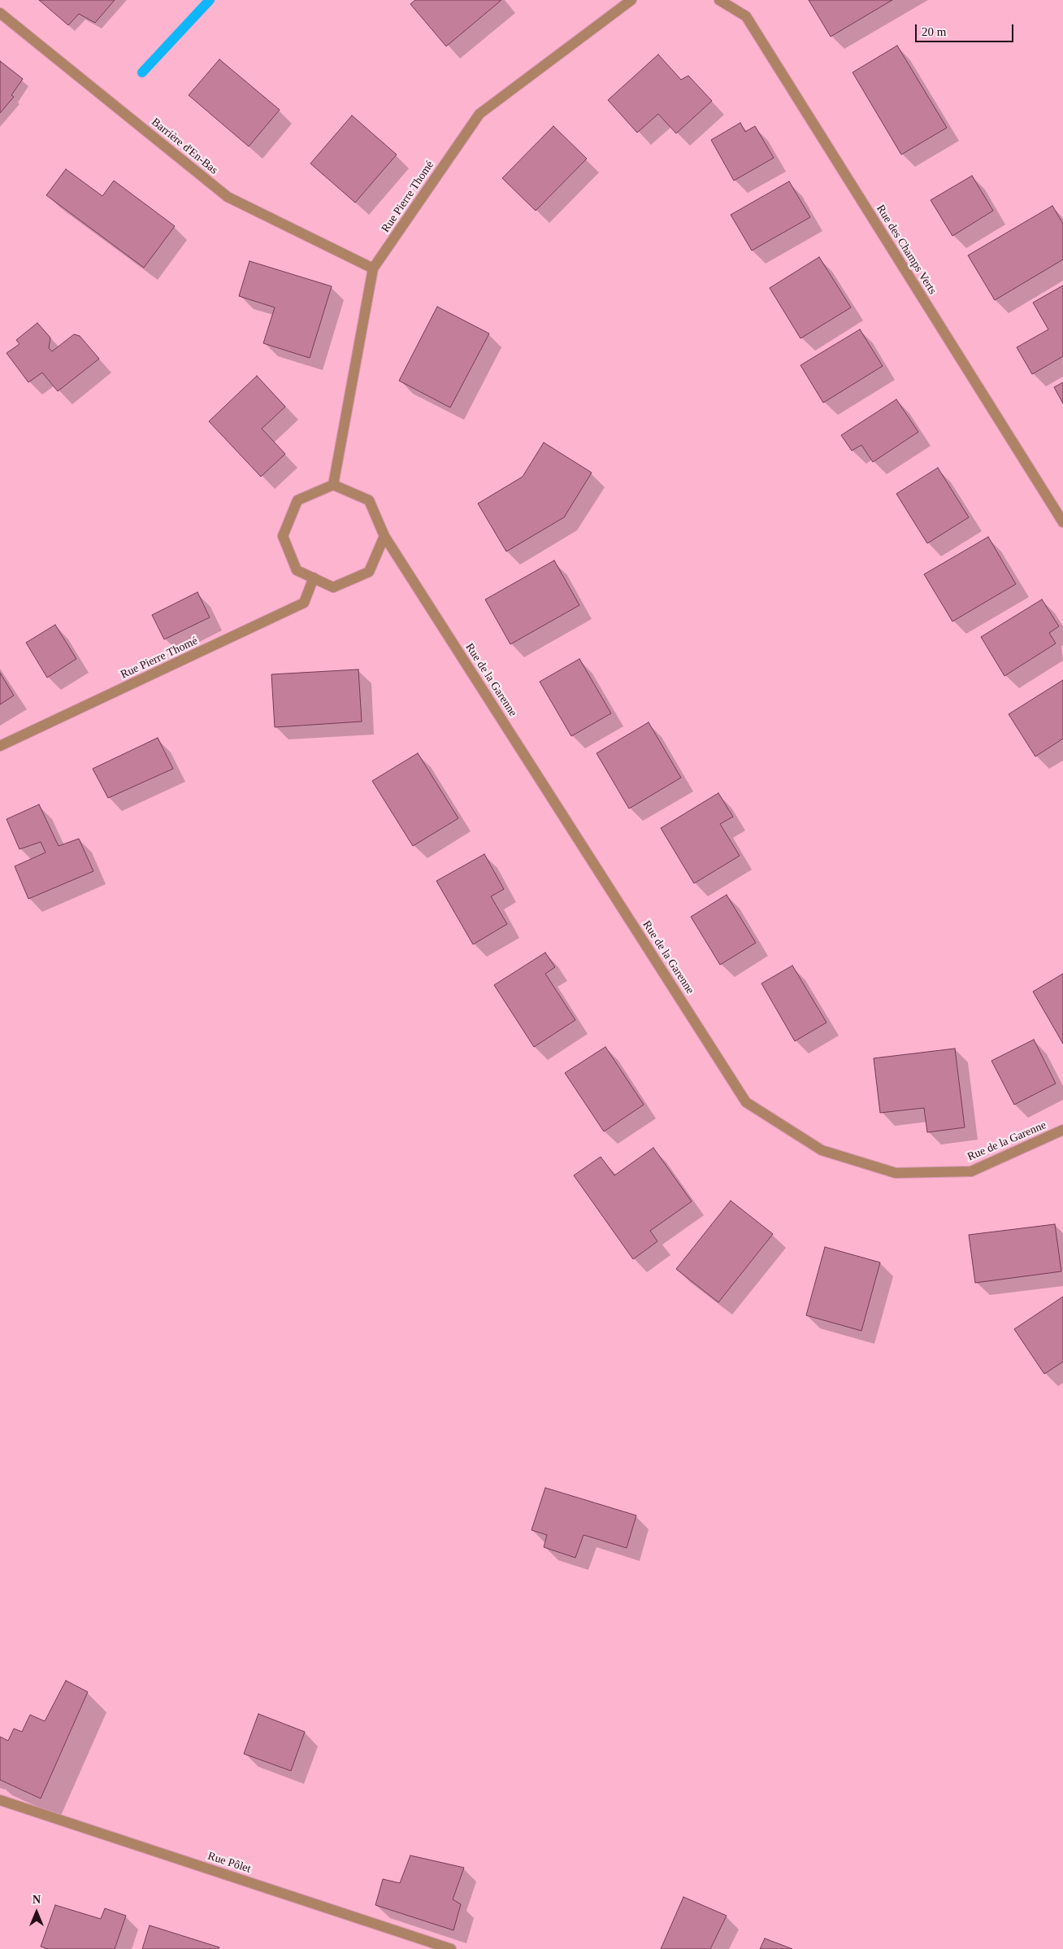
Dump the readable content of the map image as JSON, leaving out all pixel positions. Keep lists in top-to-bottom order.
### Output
{
  "streets": {
    "street": [
      "Barrière d'En-Bas",
      "Rue Pierre Thomé",
      "Rue des Champs Verts",
      "Rue de la Garenne",
      "Rue Pôlet"
    ]
  },
  "crossings": [
    ["Barrière d'En-Bas", "Rue Pierre Thomé"],
    ["Rue Pierre Thomé", "Rue de la Garenne"]
  ],
  "scale_bar": "20 m",
  "north": "top"
}
